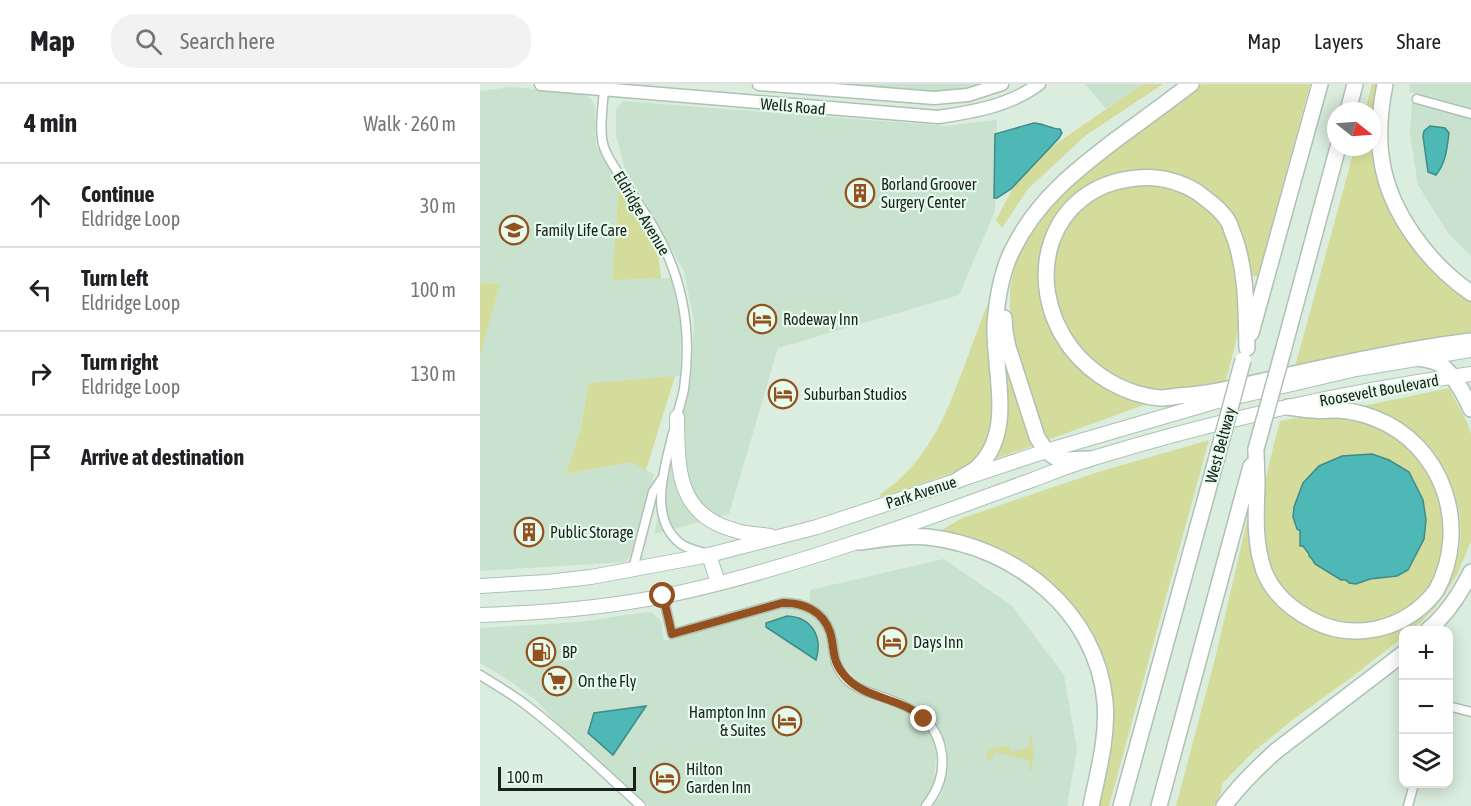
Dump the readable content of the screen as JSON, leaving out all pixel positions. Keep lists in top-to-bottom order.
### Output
{
  "streets": {
    "highway": ["Roosevelt Boulevard", "West Beltway", "Park Avenue"],
    "main road": ["Wells Road"],
    "street": ["Eldridge Avenue"]
  },
  "crossings": [
    ["Wells Road", "Eldridge Avenue"],
    ["Eldridge Avenue", "Park Avenue"],
    ["Roosevelt Boulevard", "Park Avenue"]
  ],
  "places": {
    "building": ["Borland Groover Surgery Center", "Public Storage"],
    "school or university": ["Family Life Care"],
    "hotel": [
      "Rodeway Inn",
      "Suburban Studios",
      "Days Inn",
      "Hampton Inn & Suites",
      "Hilton Garden Inn"
    ],
    "fuel station": ["BP"],
    "supermarket": ["On the Fly"]
  },
  "scale_bar": "100 m",
  "north": "right",
  "page": {
    "header": "Map",
    "search": "Search here",
    "nav": ["Map", "Layers", "Share"],
    "heading": ["4 min", "Walk · 260 m"],
    "list": [
      ["Continue", "Eldridge Loop", "30 m"],
      ["Turn left", "Eldridge Loop", "100 m"],
      ["Turn right", "Eldridge Loop", "130 m"],
      "Arrive at destination"
    ],
    "map_buttons": ["+", "−"],
    "scale": "100 m"
  }
}
